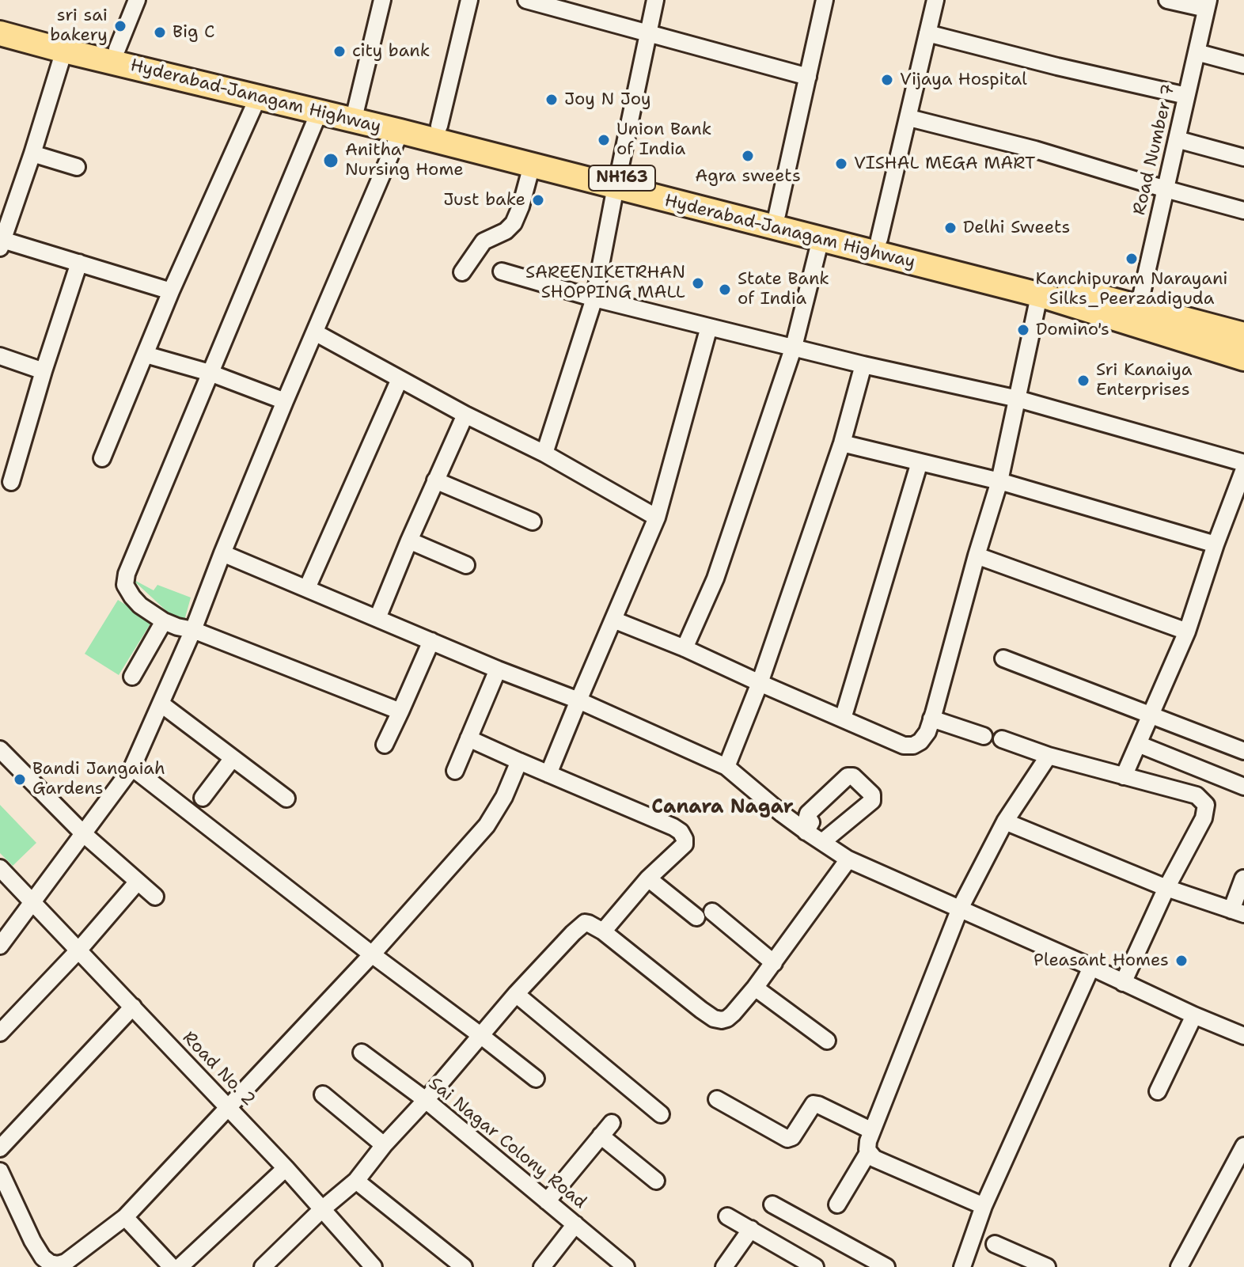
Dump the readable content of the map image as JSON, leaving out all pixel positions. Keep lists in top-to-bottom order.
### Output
{
  "streets": {
    "highway": ["Hyderabad-Janagam Highway", "NH163"],
    "street": ["Road Number 7", "Road No. 2", "Sai Nagar Colony Road"]
  },
  "crossings": [
    ["Hyderabad-Janagam Highway", "Road Number 7"]
  ],
  "districts": ["Canara Nagar"],
  "places": [
    "sri sai bakery",
    "Big C",
    "city bank",
    "Vijaya Hospital",
    "Joy N Joy",
    "Union Bank of India",
    "Agra sweets",
    "Anitha Nursing Home",
    "VISHAL MEGA MART",
    "Just bake",
    "Delhi Sweets",
    "Kanchipuram Narayani Silks_Peerzadiguda",
    "SAREENIKETRHAN SHOPPING MALL",
    "State Bank of India",
    "Domino's",
    "Sri Kanaiya Enterprises",
    "Bandi Jangaiah Gardens",
    "Pleasant Homes"
  ]
}
